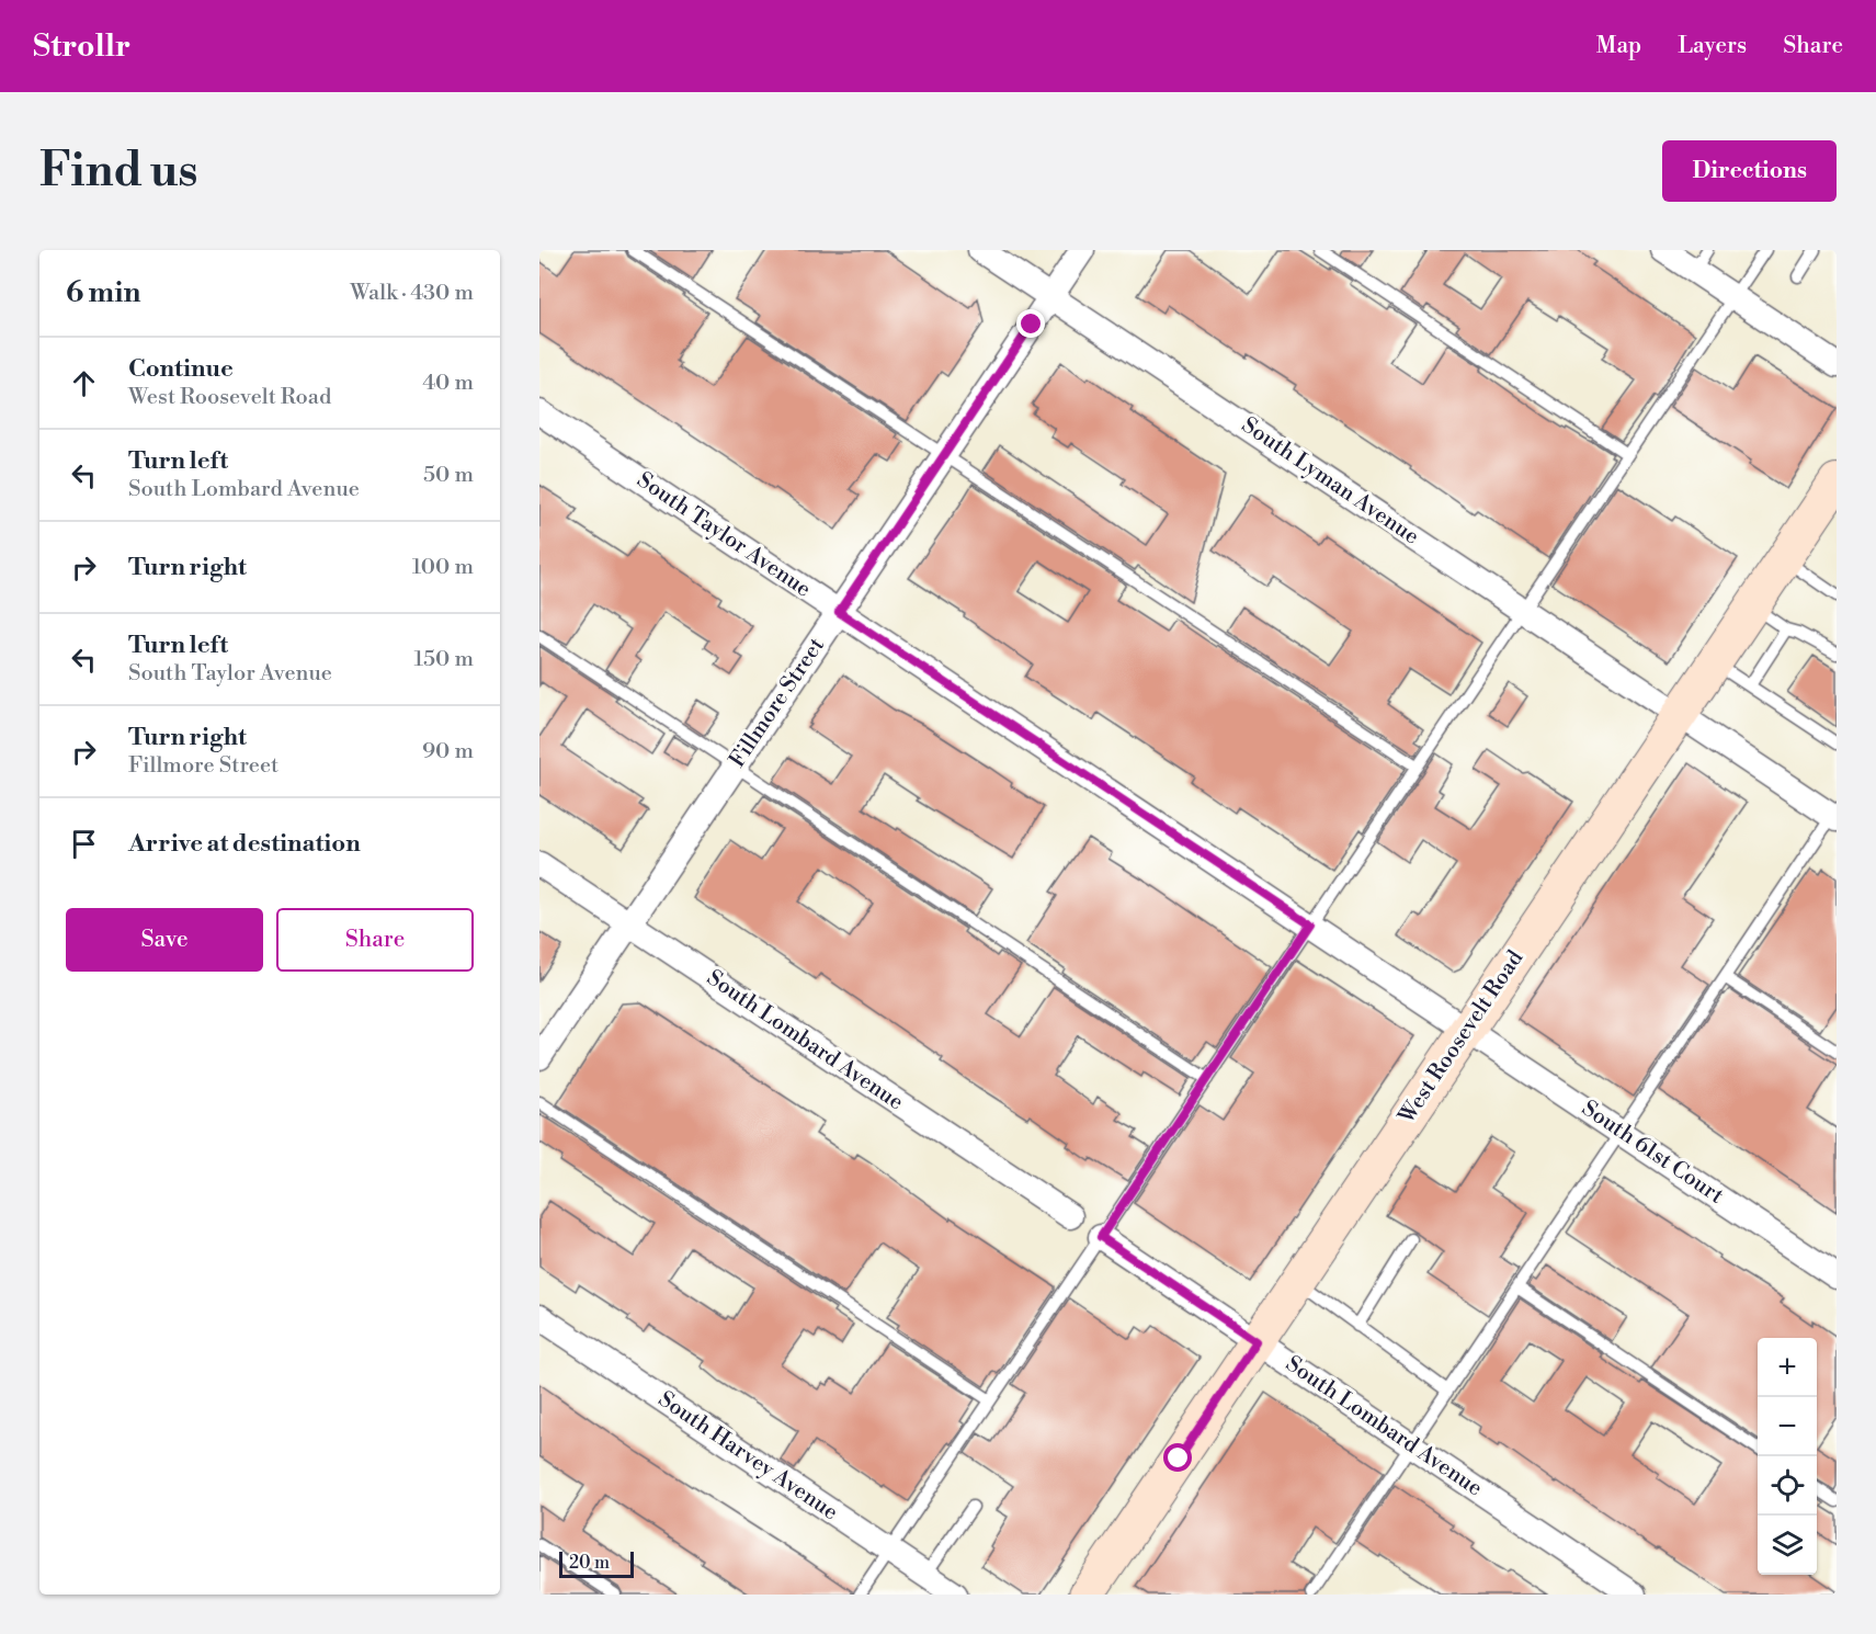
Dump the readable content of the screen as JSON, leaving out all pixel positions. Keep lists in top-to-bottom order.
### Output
{
  "streets": {
    "main road": ["West Roosevelt Road"],
    "street": [
      "South Lyman Avenue",
      "South Taylor Avenue",
      "Fillmore Street",
      "South Lombard Avenue",
      "South 61st Court",
      "South Harvey Avenue"
    ]
  },
  "crossings": [
    ["South Lyman Avenue", "Fillmore Street"],
    ["South Lyman Avenue", "West Roosevelt Road"],
    ["South Taylor Avenue", "Fillmore Street"],
    ["South Taylor Avenue", "West Roosevelt Road"],
    ["South Taylor Avenue", "South 61st Court"],
    ["Fillmore Street", "South Lombard Avenue"],
    ["West Roosevelt Road", "South Lombard Avenue"],
    ["West Roosevelt Road", "South 61st Court"]
  ],
  "scale_bar": "20 m",
  "page": {
    "header": "Strollr",
    "nav": ["Map", "Layers", "Share"],
    "buttons": [
      "Directions",
      ["Save", "Share"]
    ],
    "title": "Find us",
    "heading": ["6 min", "Walk · 430 m"],
    "list": [
      ["Continue", "West Roosevelt Road", "40 m"],
      ["Turn left", "South Lombard Avenue", "50 m"],
      ["Turn right", "100 m"],
      ["Turn left", "South Taylor Avenue", "150 m"],
      ["Turn right", "Fillmore Street", "90 m"],
      "Arrive at destination"
    ],
    "map_buttons": ["+", "−"],
    "scale": "20 m"
  }
}
